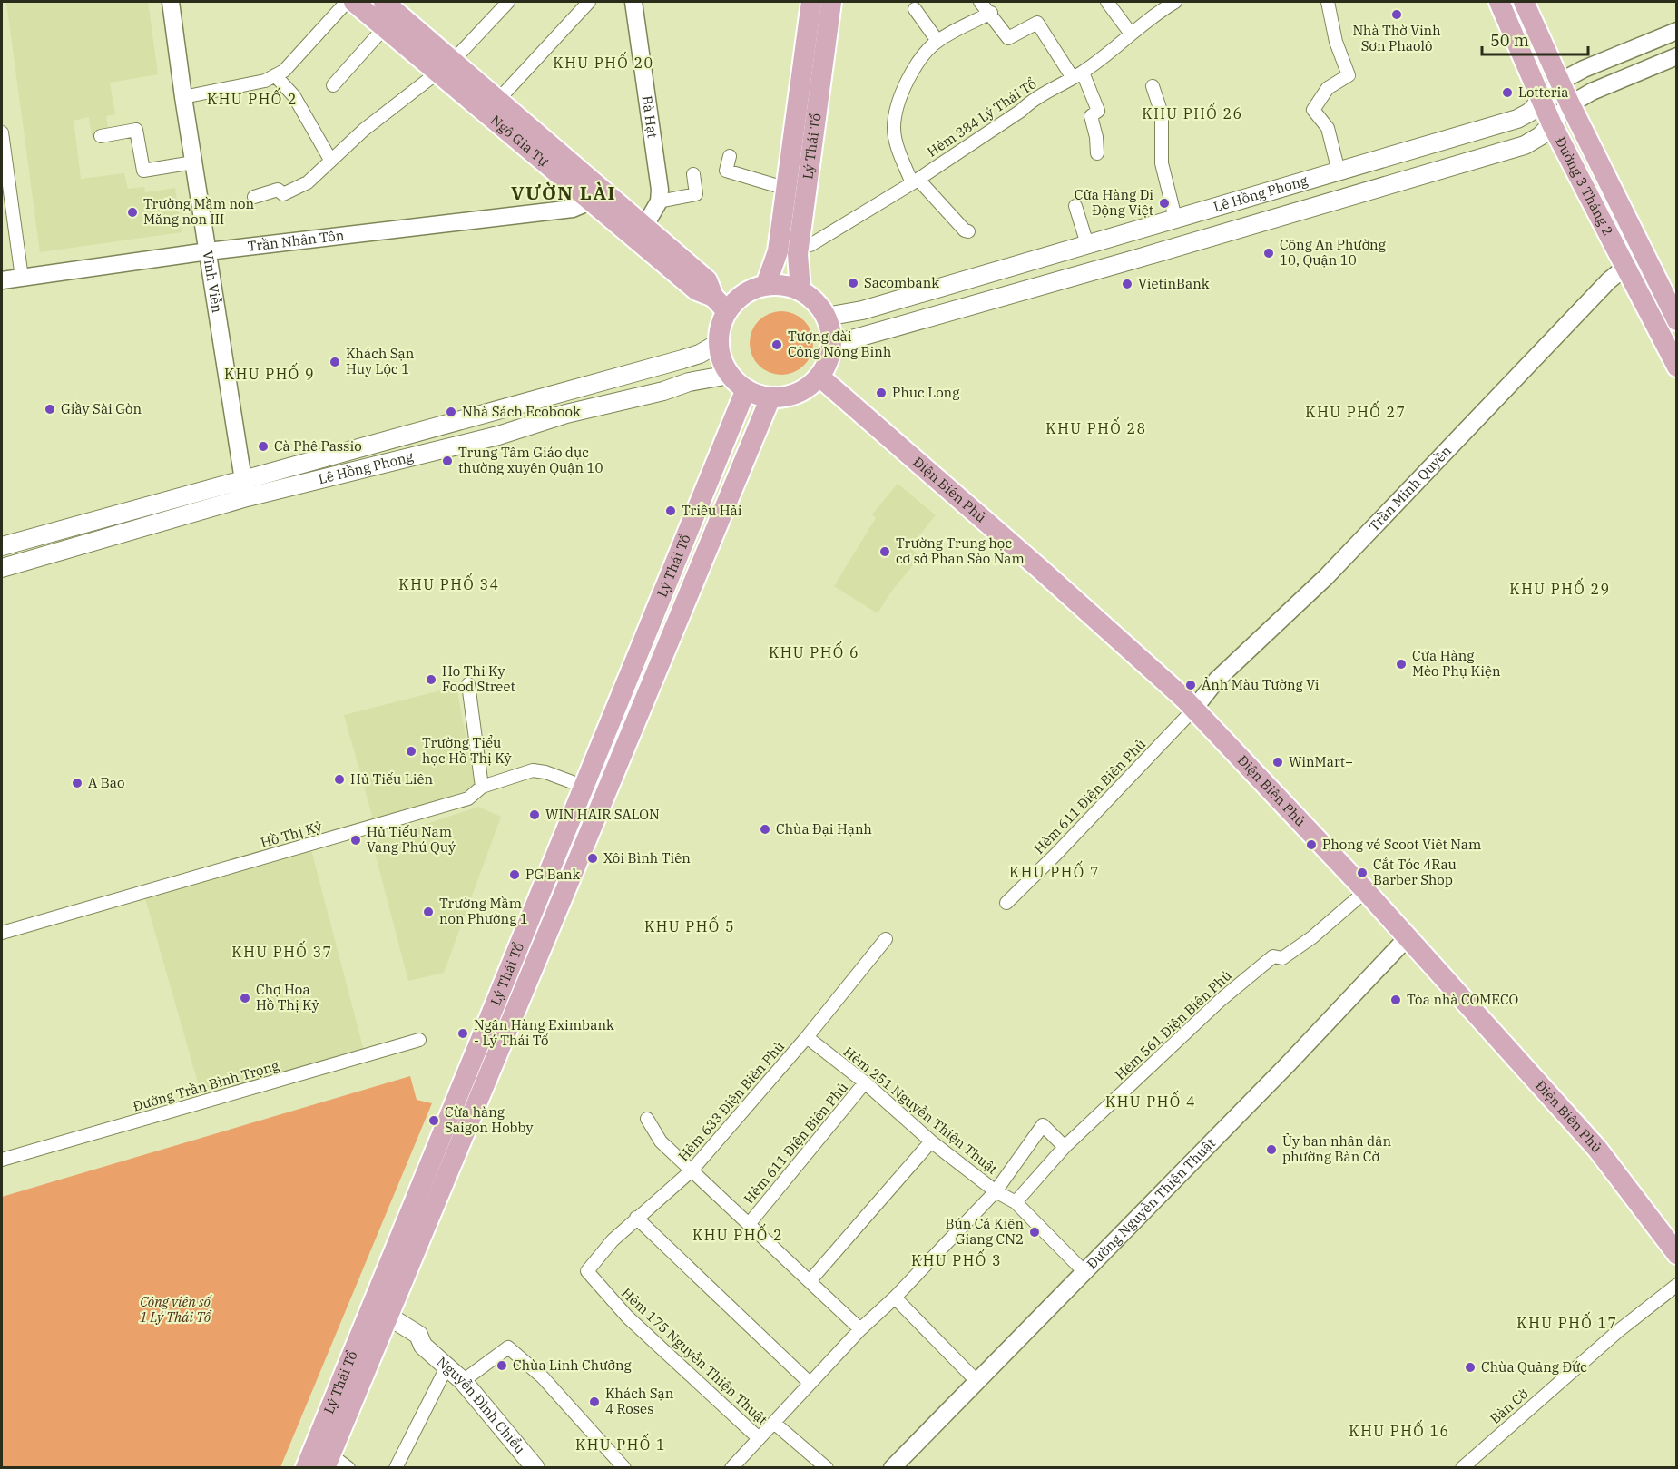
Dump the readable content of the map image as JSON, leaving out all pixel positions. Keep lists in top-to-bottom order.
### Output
{
  "streets": {
    "main road": [
      "Ngô Gia Tự",
      "Lý Thái Tổ",
      "Đường 3 Tháng 2",
      "Lê Hồng Phong",
      "Điện Biên Phủ",
      "Nguyễn Đình Chiểu"
    ],
    "street": [
      "Bà Hạt",
      "Hẻm 384 Lý Thái Tổ",
      "Trần Nhân Tôn",
      "Vĩnh Viễn",
      "Trần Minh Quyền",
      "Hẻm 611 Điện Biên Phủ",
      "Hồ Thị Kỷ",
      "Hẻm 561 Ðiện Biên Phủ",
      "Đường Trần Bình Trọng",
      "Hẻm 633 Ðiện Biên Phủ",
      "Hẻm 251 Nguyễn Thiện Thuật",
      "Hẻm 611 Ðiện Biên Phủ",
      "Đường Nguyễn Thiện Thuật",
      "Hẻm 175 Nguyễn Thiện Thuật",
      "Bàn Cờ"
    ]
  },
  "crossings": [
    ["Hẻm 384 Lý Thái Tổ", "Lý Thái Tổ"],
    ["Ngô Gia Tự", "Lý Thái Tổ"],
    ["Ngô Gia Tự", "Lê Hồng Phong"],
    ["Ngô Gia Tự", "Trần Nhân Tôn"],
    ["Ngô Gia Tự", "Điện Biên Phủ"],
    ["Lý Thái Tổ", "Lê Hồng Phong"],
    ["Lý Thái Tổ", "Điện Biên Phủ"],
    ["Lý Thái Tổ", "Hồ Thị Kỷ"],
    ["Lý Thái Tổ", "Nguyễn Đình Chiểu"],
    ["Đường 3 Tháng 2", "Lê Hồng Phong"],
    ["Đường 3 Tháng 2", "Trần Minh Quyền"],
    ["Lê Hồng Phong", "Vĩnh Viễn"],
    ["Lê Hồng Phong", "Điện Biên Phủ"],
    ["Trần Nhân Tôn", "Vĩnh Viễn"],
    ["Trần Minh Quyền", "Điện Biên Phủ"],
    ["Trần Minh Quyền", "Hẻm 611 Điện Biên Phủ"],
    ["Điện Biên Phủ", "Hẻm 611 Điện Biên Phủ"],
    ["Điện Biên Phủ", "Hẻm 561 Ðiện Biên Phủ"],
    ["Điện Biên Phủ", "Đường Nguyễn Thiện Thuật"],
    ["Hẻm 561 Ðiện Biên Phủ", "Hẻm 251 Nguyễn Thiện Thuật"],
    ["Hẻm 633 Ðiện Biên Phủ", "Hẻm 251 Nguyễn Thiện Thuật"],
    ["Hẻm 633 Ðiện Biên Phủ", "Hẻm 175 Nguyễn Thiện Thuật"],
    ["Hẻm 251 Nguyễn Thiện Thuật", "Hẻm 611 Ðiện Biên Phủ"],
    ["Hẻm 251 Nguyễn Thiện Thuật", "Đường Nguyễn Thiện Thuật"]
  ],
  "districts": [
    "KHU PHỐ 20",
    "KHU PHỐ 2",
    "KHU PHỐ 26",
    "VƯỜN LÀI",
    "KHU PHỐ 9",
    "KHU PHỐ 27",
    "KHU PHỐ 28",
    "KHU PHỐ 34",
    "KHU PHỐ 29",
    "KHU PHỐ 6",
    "KHU PHỐ 7",
    "KHU PHỐ 5",
    "KHU PHỐ 37",
    "KHU PHỐ 4",
    "KHU PHỐ 2",
    "KHU PHỐ 3",
    "KHU PHỐ 17",
    "KHU PHỐ 16",
    "KHU PHỐ 1"
  ],
  "parks": ["Công viên số 1 Lý Thái Tổ"],
  "places": [
    "Nhà Thờ Vinh Sơn Phaolô",
    "Lotteria",
    "Cửa Hàng Di Động Việt",
    "Trường Mầm non Măng non III",
    "Công An Phường 10, Quận 10",
    "Sacombank",
    "VietinBank",
    "Tượng đài Công Nông Binh",
    "Khách Sạn Huy Lộc 1",
    "Phuc Long",
    "Giầy Sài Gòn",
    "Nhà Sách Ecobook",
    "Cà Phê Passio",
    "Trung Tâm Giáo dục thường xuyên Quận 10",
    "Triều Hải",
    "Trường Trung học cơ sở Phan Sào Nam",
    "Cửa Hàng Mèo Phụ Kiện",
    "Ho Thi Ky Food Street",
    "Ảnh Màu Tường Vi",
    "Trường Tiểu học Hồ Thị Kỷ",
    "WinMart+",
    "Hủ Tiếu Liên",
    "A Bao",
    "WIN HAIR SALON",
    "Chùa Đại Hạnh",
    "Hủ Tiếu Nam Vang Phú Quý",
    "Phong vé Scoot Viêt Nam",
    "Xôi Bình Tiên",
    "Cắt Tóc 4Rau Barber Shop",
    "PG Bank",
    "Trường Mầm non Phường 1",
    "Chợ Hoa Hồ Thị Kỷ",
    "Tòa nhà COMECO",
    "Ngân Hàng Eximbank - Lý Thái Tổ",
    "Cừa hàng Saigon Hobby",
    "Ủy ban nhân dân phường Bàn Cờ",
    "Bún Cá Kiên Giang CN2",
    "Chùa Linh Chưởng",
    "Chùa Quảng Đức",
    "Khách Sạn 4 Roses"
  ],
  "scale_bar": "50 m"
}
